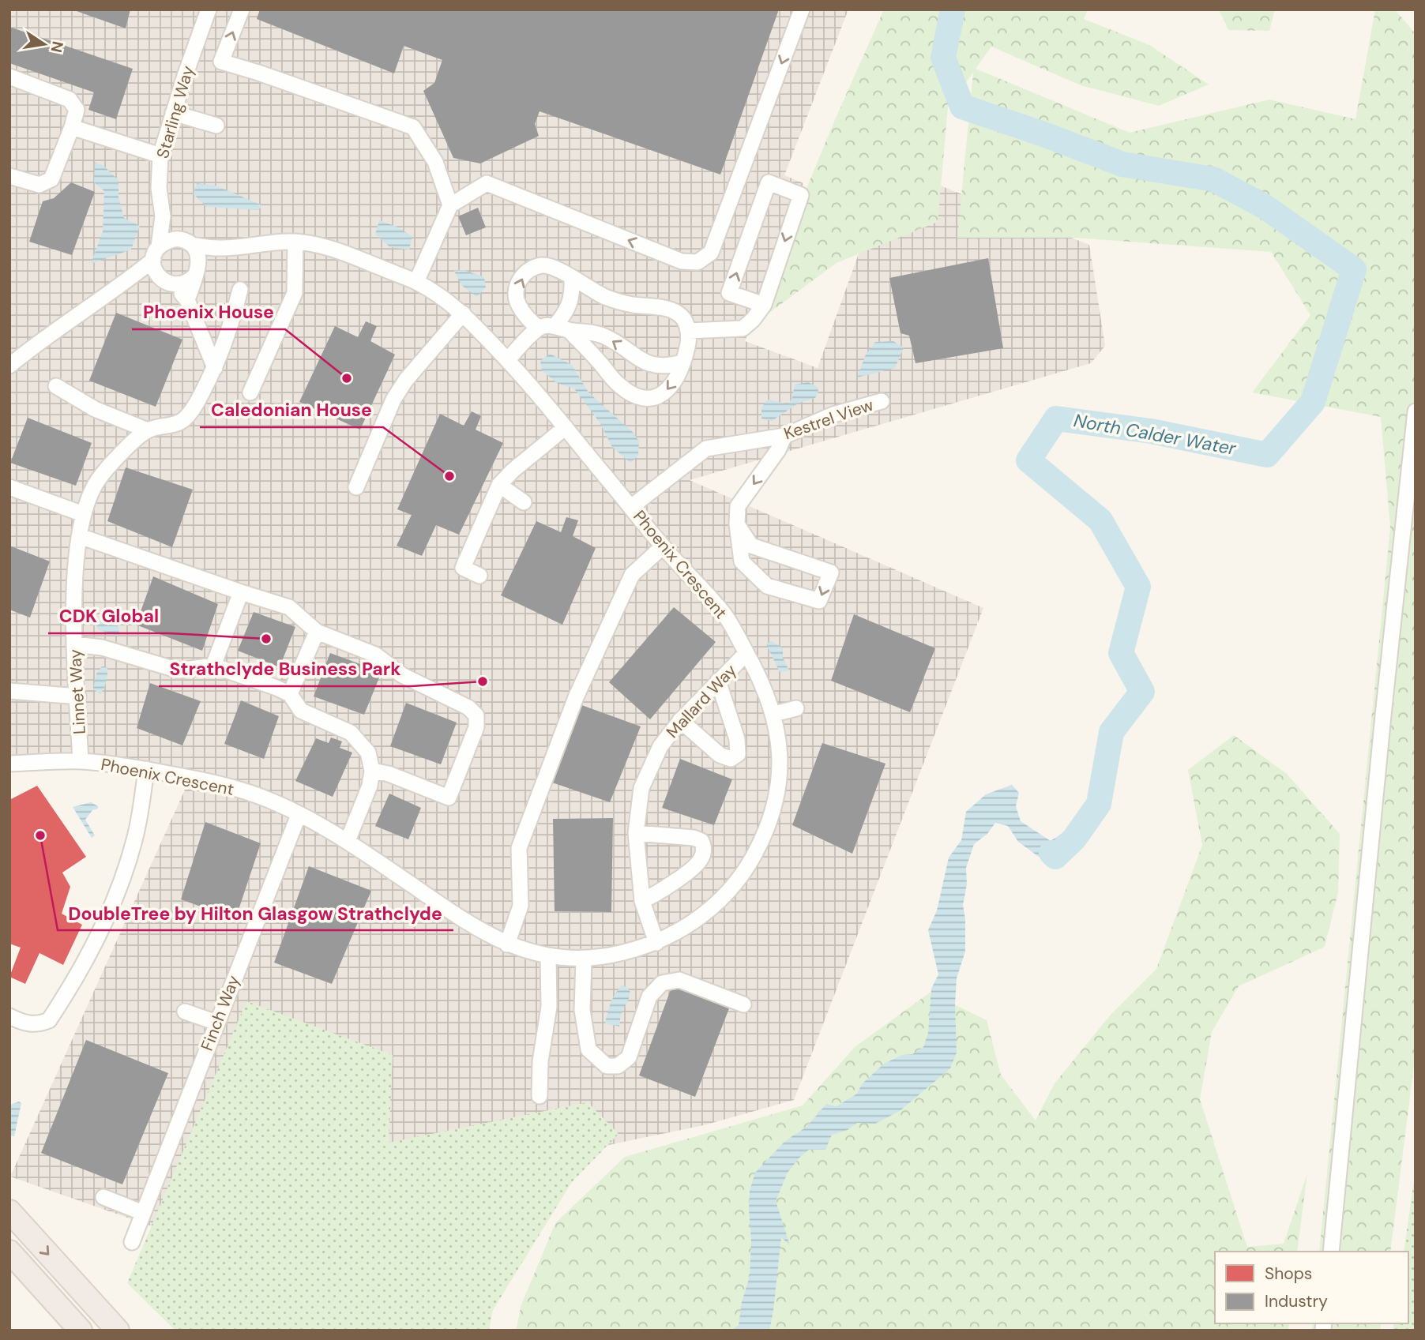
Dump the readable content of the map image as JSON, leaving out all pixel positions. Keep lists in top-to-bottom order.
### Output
{
  "streets": {
    "street": [
      "Starling Way",
      "Kestrel View",
      "Phoenix Crescent",
      "Linnet Way",
      "Mallard Way",
      "Finch Way"
    ]
  },
  "crossings": [
    ["Starling Way", "Phoenix Crescent"],
    ["Kestrel View", "Phoenix Crescent"],
    ["Phoenix Crescent", "Linnet Way"],
    ["Phoenix Crescent", "Mallard Way"],
    ["Phoenix Crescent", "Finch Way"]
  ],
  "water": ["North Calder Water"],
  "places": [
    "Phoenix House",
    "Caledonian House",
    "CDK Global",
    "Strathclyde Business Park",
    "DoubleTree by Hilton Glasgow Strathclyde"
  ],
  "legend": ["Shops", "Industry"],
  "north": "right"
}
